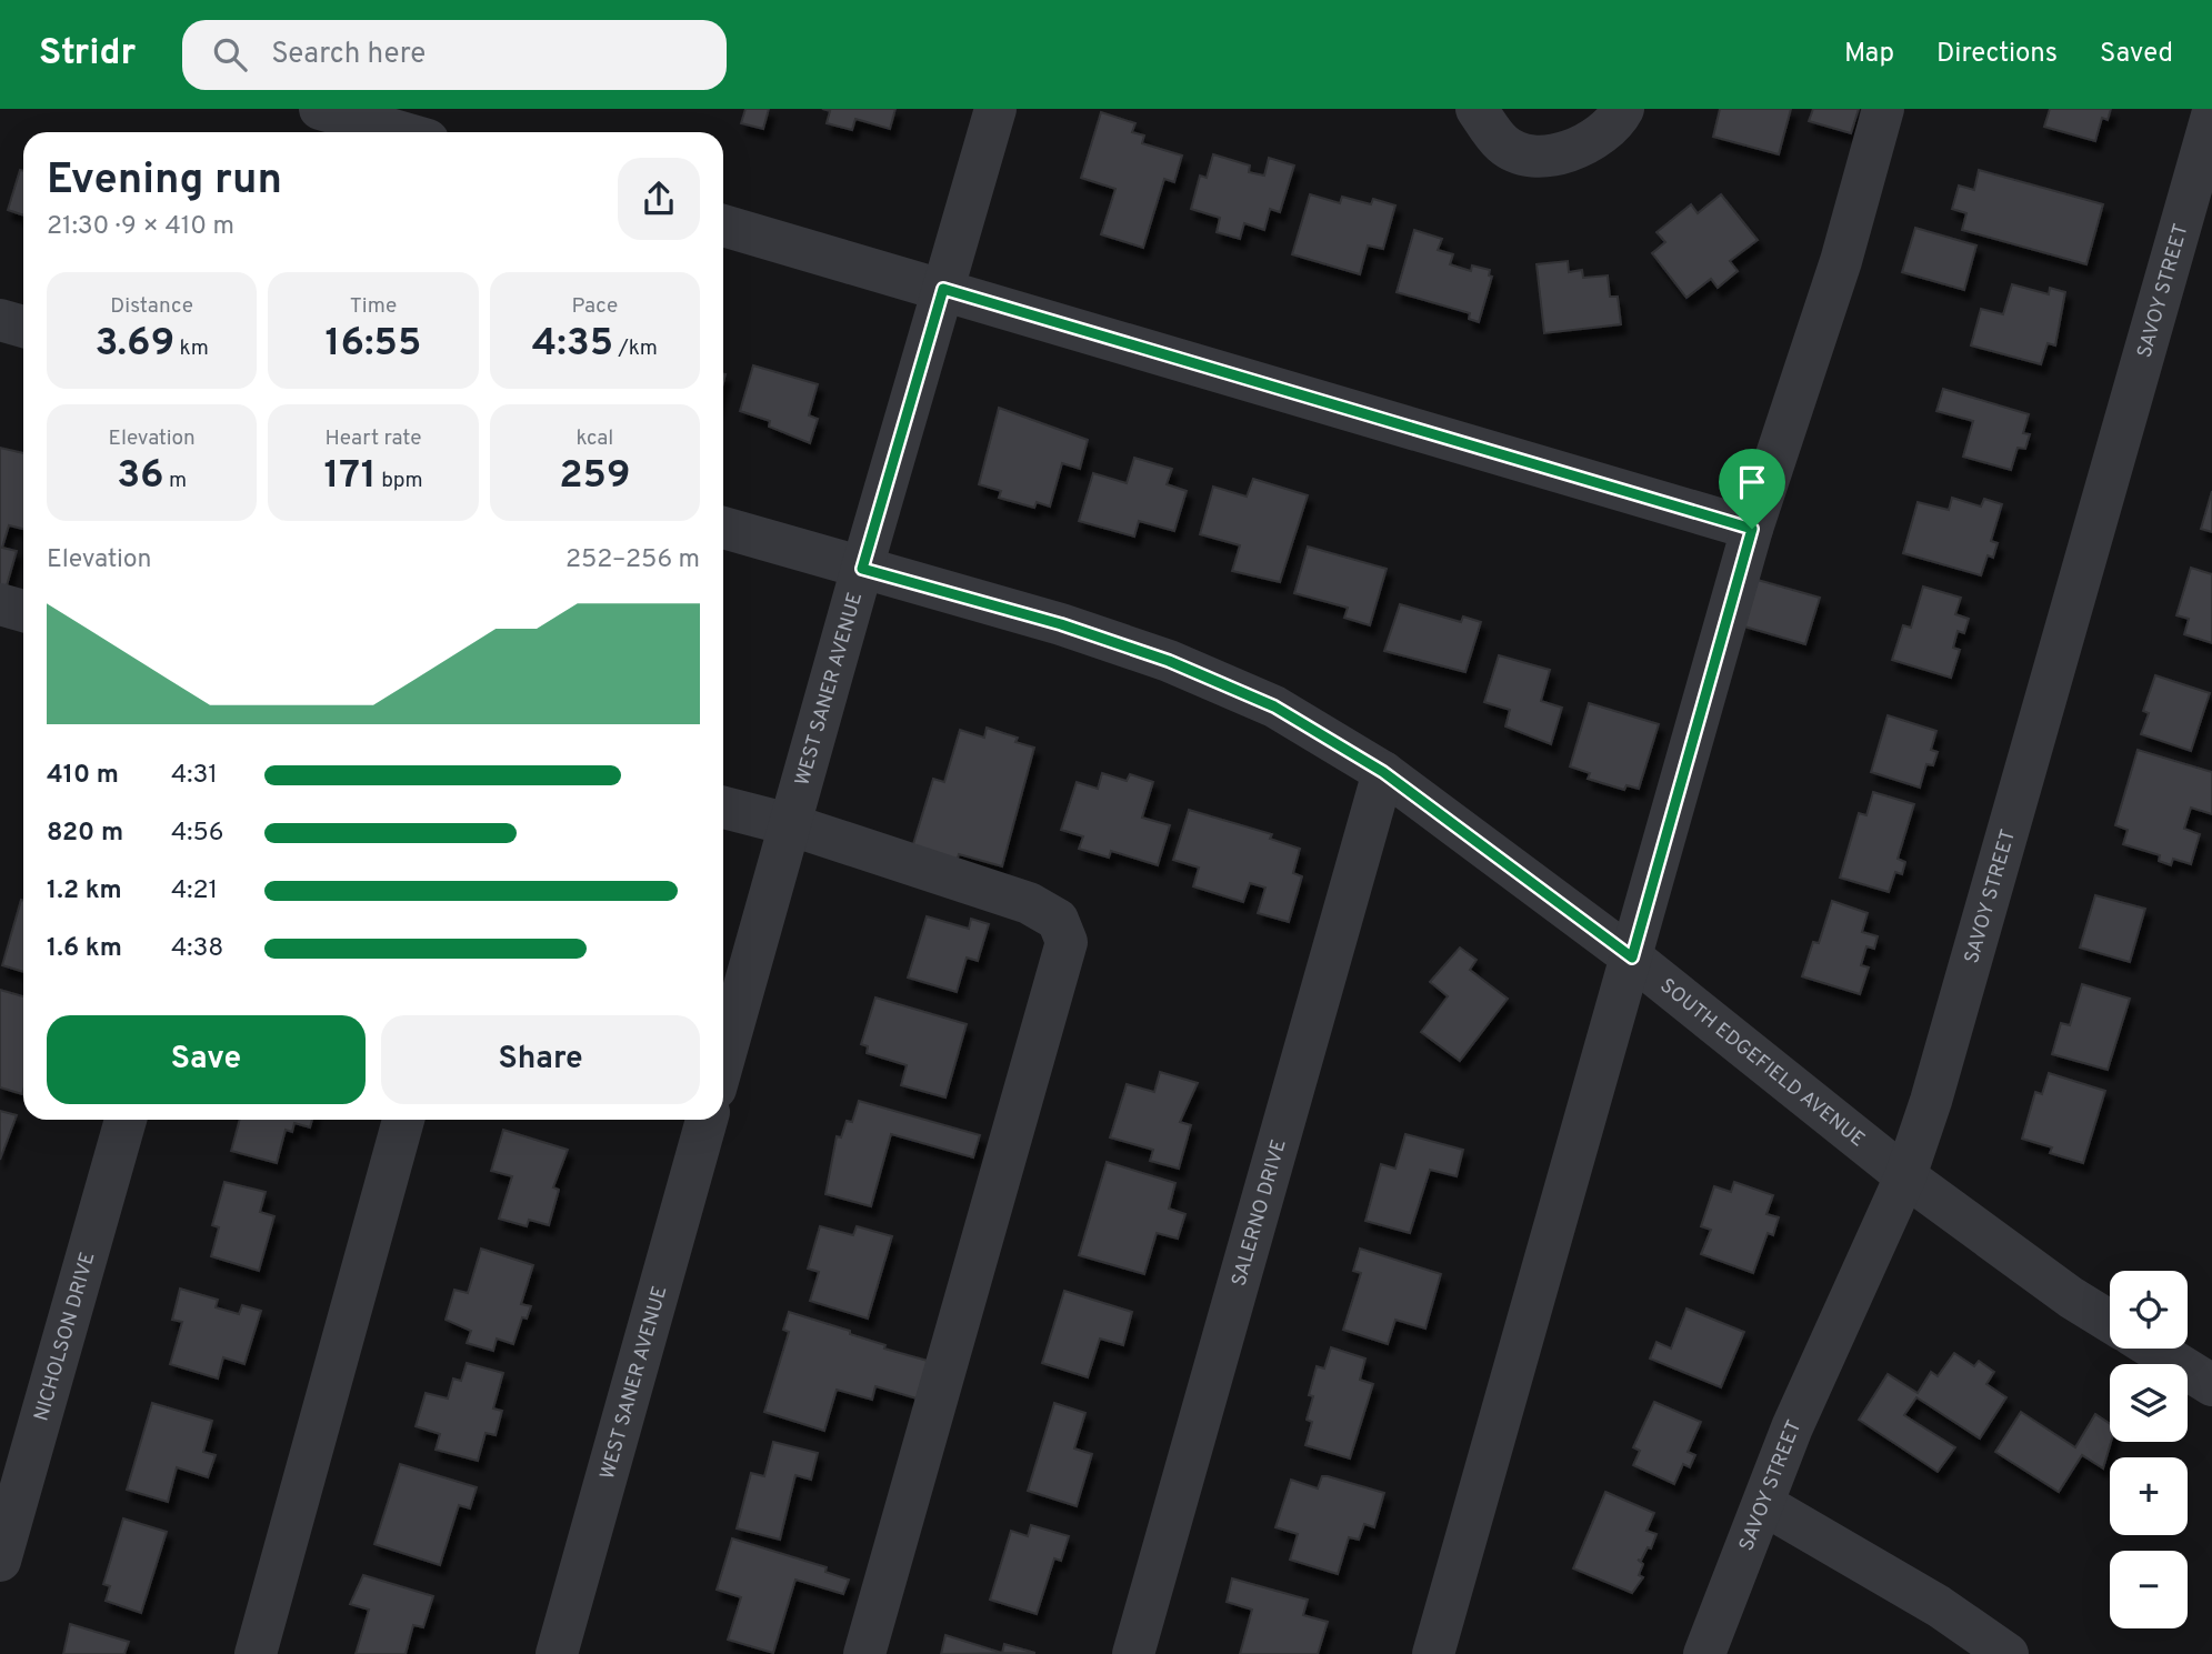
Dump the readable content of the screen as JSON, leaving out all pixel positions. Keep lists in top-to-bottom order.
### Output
{
  "streets": {
    "street": [
      "SAVOY STREET",
      "WEST SANER AVENUE",
      "SOUTH EDGEFIELD AVENUE",
      "SALERNO DRIVE",
      "NICHOLSON DRIVE"
    ]
  },
  "crossings": [
    ["SAVOY STREET", "SOUTH EDGEFIELD AVENUE"],
    ["WEST SANER AVENUE", "SOUTH EDGEFIELD AVENUE"],
    ["SOUTH EDGEFIELD AVENUE", "SALERNO DRIVE"]
  ],
  "page": {
    "header": "Stridr",
    "search": "Search here",
    "nav": ["Map", "Directions", "Saved"],
    "heading": ["Evening run", "21:30 · 9 × 410 m"],
    "stats": [
      ["Distance", "3.69 km"],
      ["Time", "16:55"],
      ["Pace", "4:35 /km"],
      ["Elevation", "36 m"],
      ["Heart rate", "171 bpm"],
      ["kcal", "259"]
    ],
    "chart": ["Elevation", "252–256 m"],
    "list": [
      {
        "name": "410 m",
        "note": "4:31"
      },
      {
        "name": "820 m",
        "note": "4:56"
      },
      {
        "name": "1.2 km",
        "note": "4:21"
      },
      {
        "name": "1.6 km",
        "note": "4:38"
      }
    ],
    "buttons": ["Save", "Share"],
    "map_buttons": ["+", "−"]
  }
}
